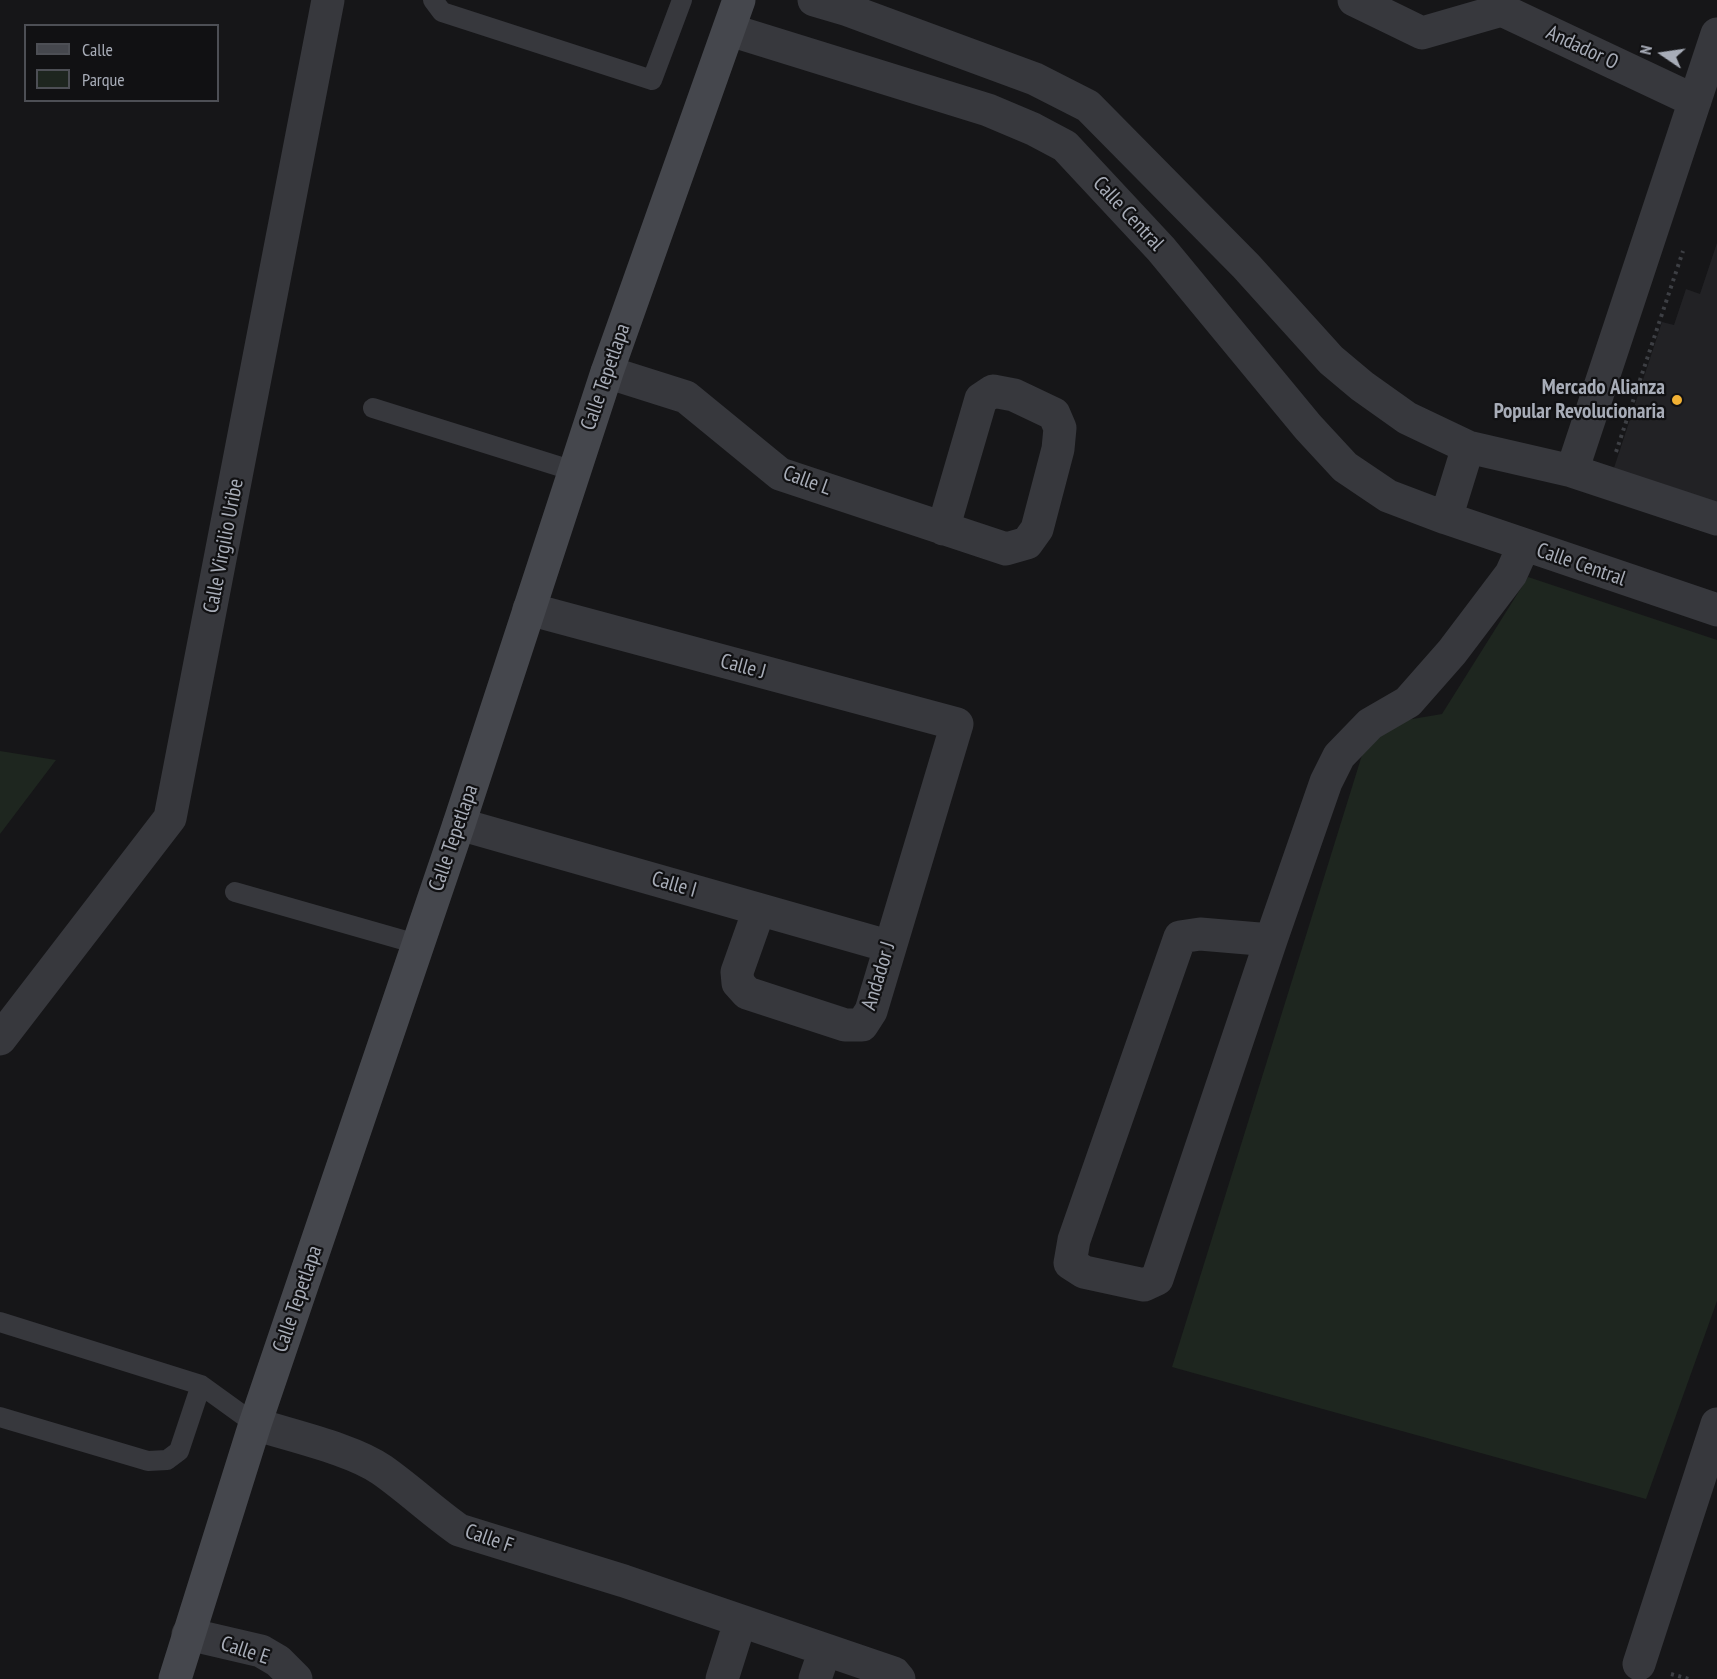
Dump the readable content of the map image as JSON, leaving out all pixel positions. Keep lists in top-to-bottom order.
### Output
{
  "streets": {
    "street": [
      "Andador O",
      "Calle Central",
      "Calle Tepetlapa",
      "Calle L",
      "Calle Virgilio Uribe",
      "Calle J",
      "Calle I",
      "Andador J",
      "Calle F",
      "Calle E"
    ]
  },
  "crossings": [
    ["Calle Central", "Calle Tepetlapa"],
    ["Calle Tepetlapa", "Calle L"],
    ["Calle Tepetlapa", "Calle J"],
    ["Calle Tepetlapa", "Calle I"],
    ["Calle Tepetlapa", "Calle F"],
    ["Calle Tepetlapa", "Calle E"],
    ["Calle J", "Andador J"],
    ["Calle I", "Andador J"]
  ],
  "places": ["Mercado Alianza Popular Revolucionaria"],
  "legend": ["Calle", "Parque"],
  "north": "left"
}
